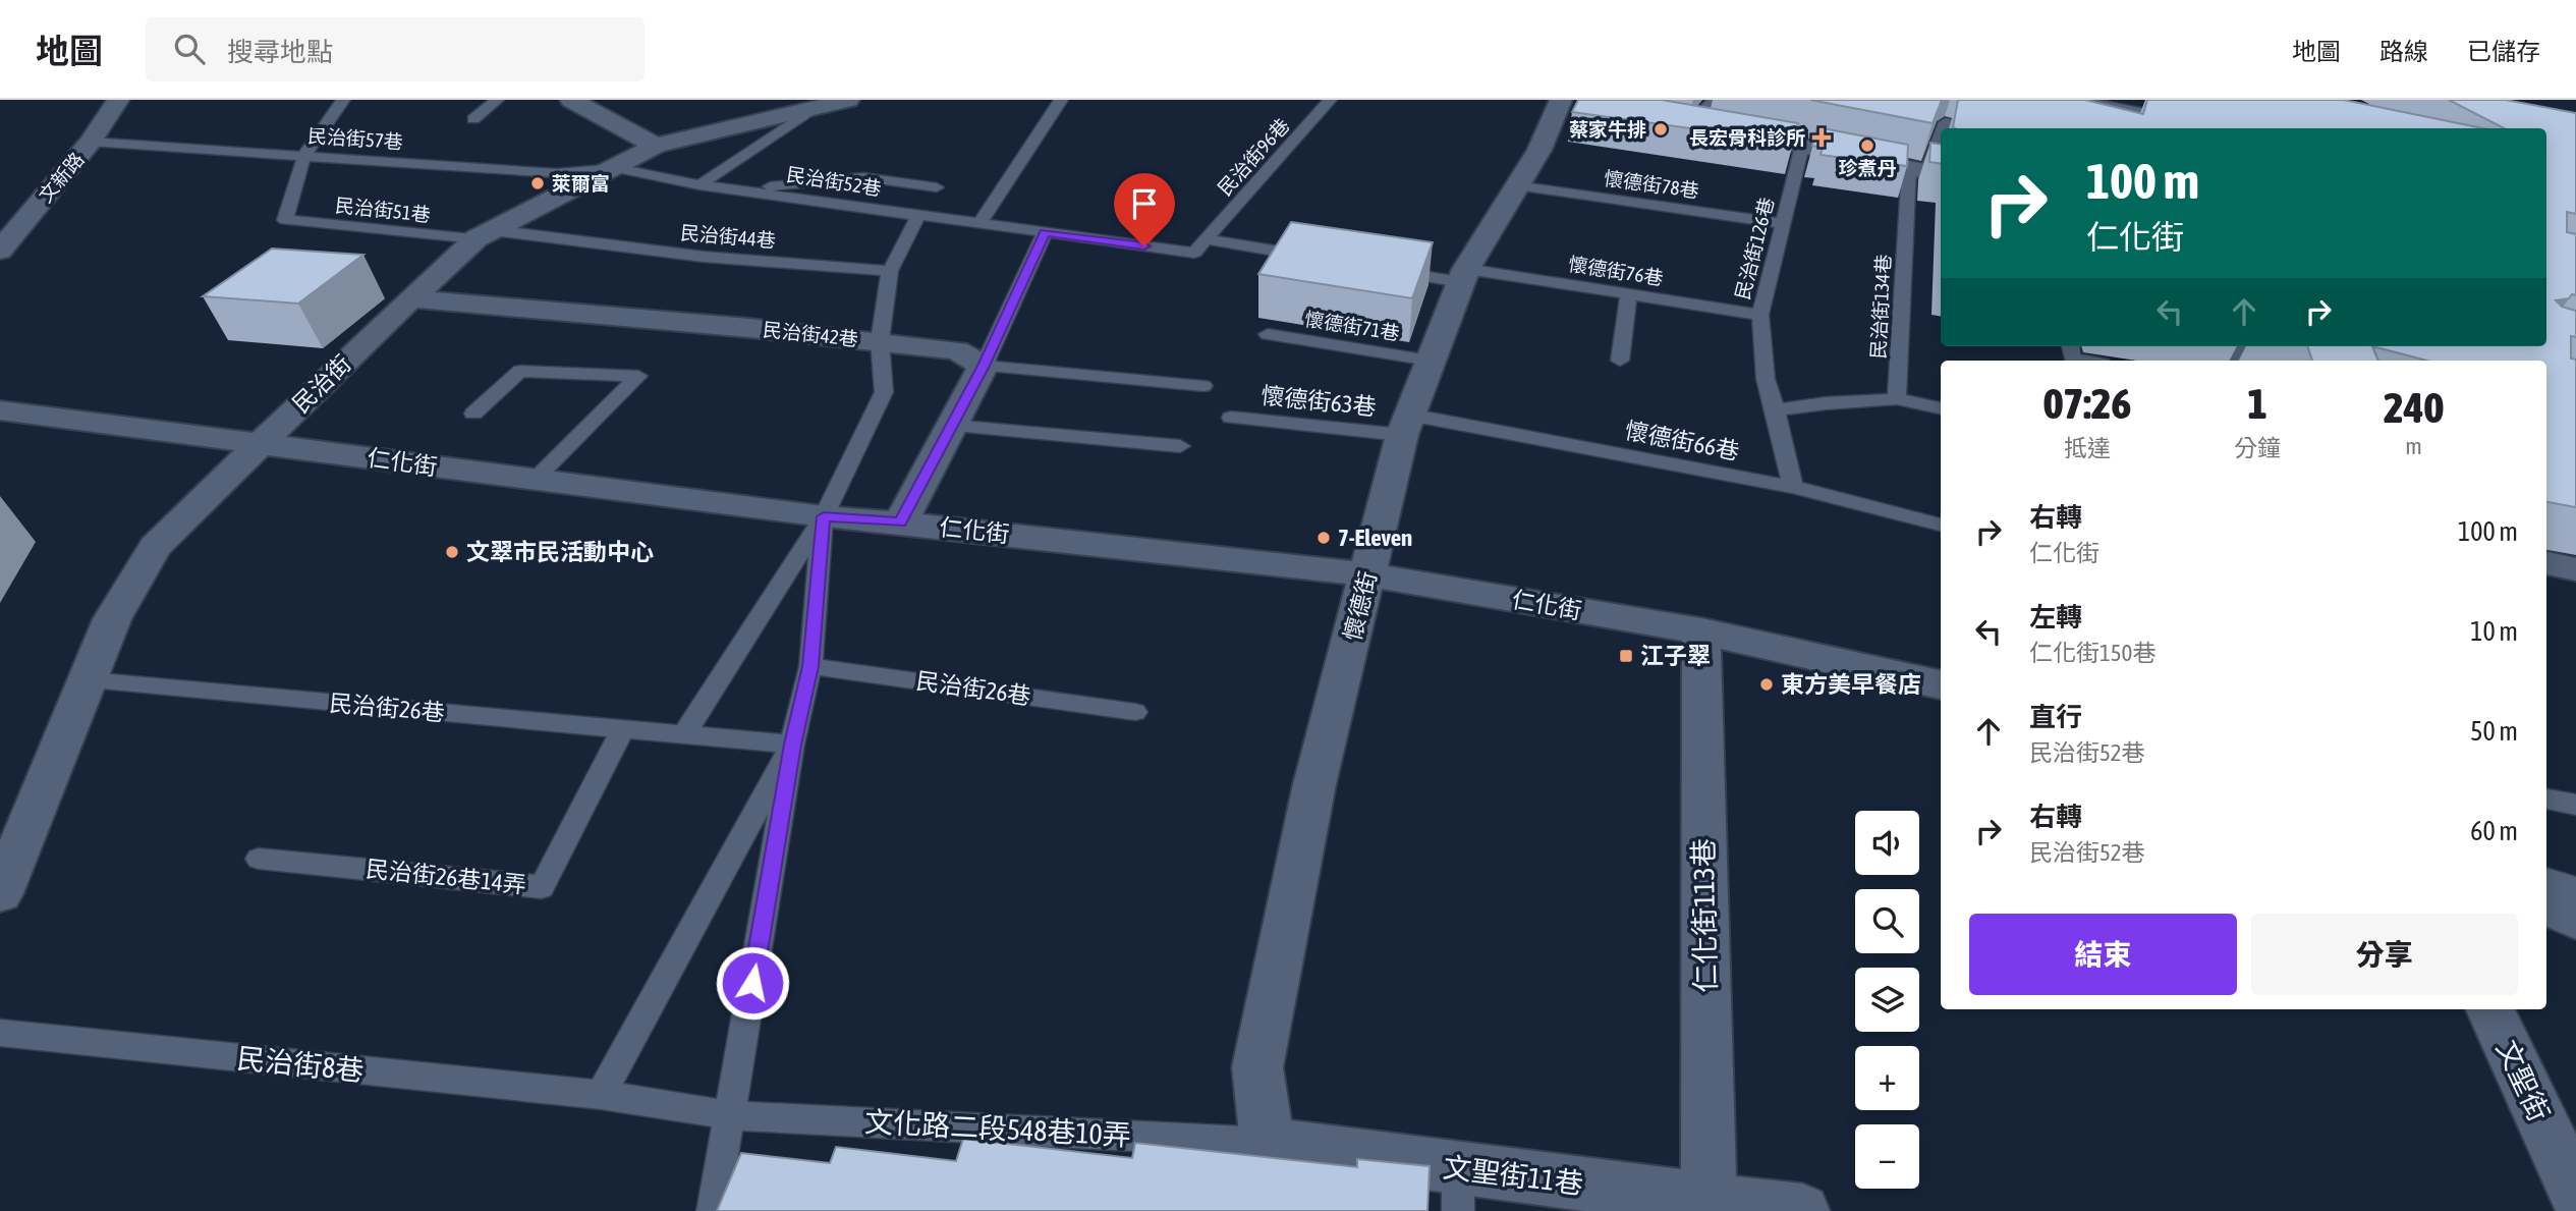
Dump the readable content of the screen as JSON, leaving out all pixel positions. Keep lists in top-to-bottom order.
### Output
{
  "streets": {
    "street": [
      "文新路",
      "民治街42巷",
      "民治街",
      "仁化街",
      "懷德街",
      "仁化街113巷",
      "文聖街",
      "文聖街11巷"
    ],
    "lane": [
      "民治街57巷",
      "民治街96巷",
      "民治街52巷",
      "懷德街78巷",
      "民治街51巷",
      "民治街44巷",
      "民治街126巷",
      "懷德街76巷",
      "民治街134巷",
      "懷德街71巷",
      "懷德街63巷",
      "懷德街66巷",
      "民治街26巷",
      "民治街26巷14弄",
      "民治街8巷",
      "文化路二段548巷10弄"
    ]
  },
  "crossings": [
    ["民治街57巷", "文新路"],
    ["民治街57巷", "民治街52巷"],
    ["民治街57巷", "民治街"],
    ["民治街96巷", "民治街52巷"],
    ["民治街52巷", "民治街"],
    ["懷德街78巷", "民治街126巷"],
    ["懷德街78巷", "懷德街"],
    ["民治街51巷", "民治街44巷"],
    ["民治街51巷", "民治街"],
    ["民治街44巷", "民治街"],
    ["民治街126巷", "懷德街76巷"],
    ["民治街126巷", "懷德街66巷"],
    ["懷德街76巷", "懷德街"],
    ["懷德街71巷", "懷德街"],
    ["民治街42巷", "民治街"],
    ["民治街", "仁化街"],
    ["民治街", "民治街26巷"],
    ["懷德街63巷", "懷德街66巷"],
    ["懷德街63巷", "懷德街"],
    ["懷德街66巷", "懷德街"],
    ["仁化街", "懷德街"],
    ["仁化街", "仁化街113巷"],
    ["懷德街", "文化路二段548巷10弄"],
    ["懷德街", "文聖街11巷"],
    ["民治街26巷", "民治街26巷14弄"],
    ["仁化街113巷", "文聖街11巷"],
    ["民治街8巷", "文化路二段548巷10弄"],
    ["文化路二段548巷10弄", "文聖街11巷"]
  ],
  "places": {
    "other": [
      "蔡家牛排",
      "珍煮丹",
      "萊爾富",
      "7-Eleven",
      "文翠市民活動中心",
      "東方美早餐店"
    ],
    "health": ["長宏骨科診所"],
    "transit": ["江子翠"]
  },
  "page": {
    "header": "地圖",
    "search": "搜尋地點",
    "nav": ["地圖", "路線", "已儲存"],
    "turn": ["100 m", "仁化街"],
    "eta": [
      "07:26",
      "抵達",
      "1",
      "分鐘",
      "240",
      "m"
    ],
    "list": [
      {
        "name": "右轉",
        "note": "仁化街",
        "value": "100 m"
      },
      {
        "name": "左轉",
        "note": "仁化街150巷",
        "value": "10 m"
      },
      {
        "name": "直行",
        "note": "民治街52巷",
        "value": "50 m"
      },
      {
        "name": "右轉",
        "note": "民治街52巷",
        "value": "60 m"
      }
    ],
    "map_buttons": ["+", "−"],
    "buttons": ["結束", "分享"]
  }
}
